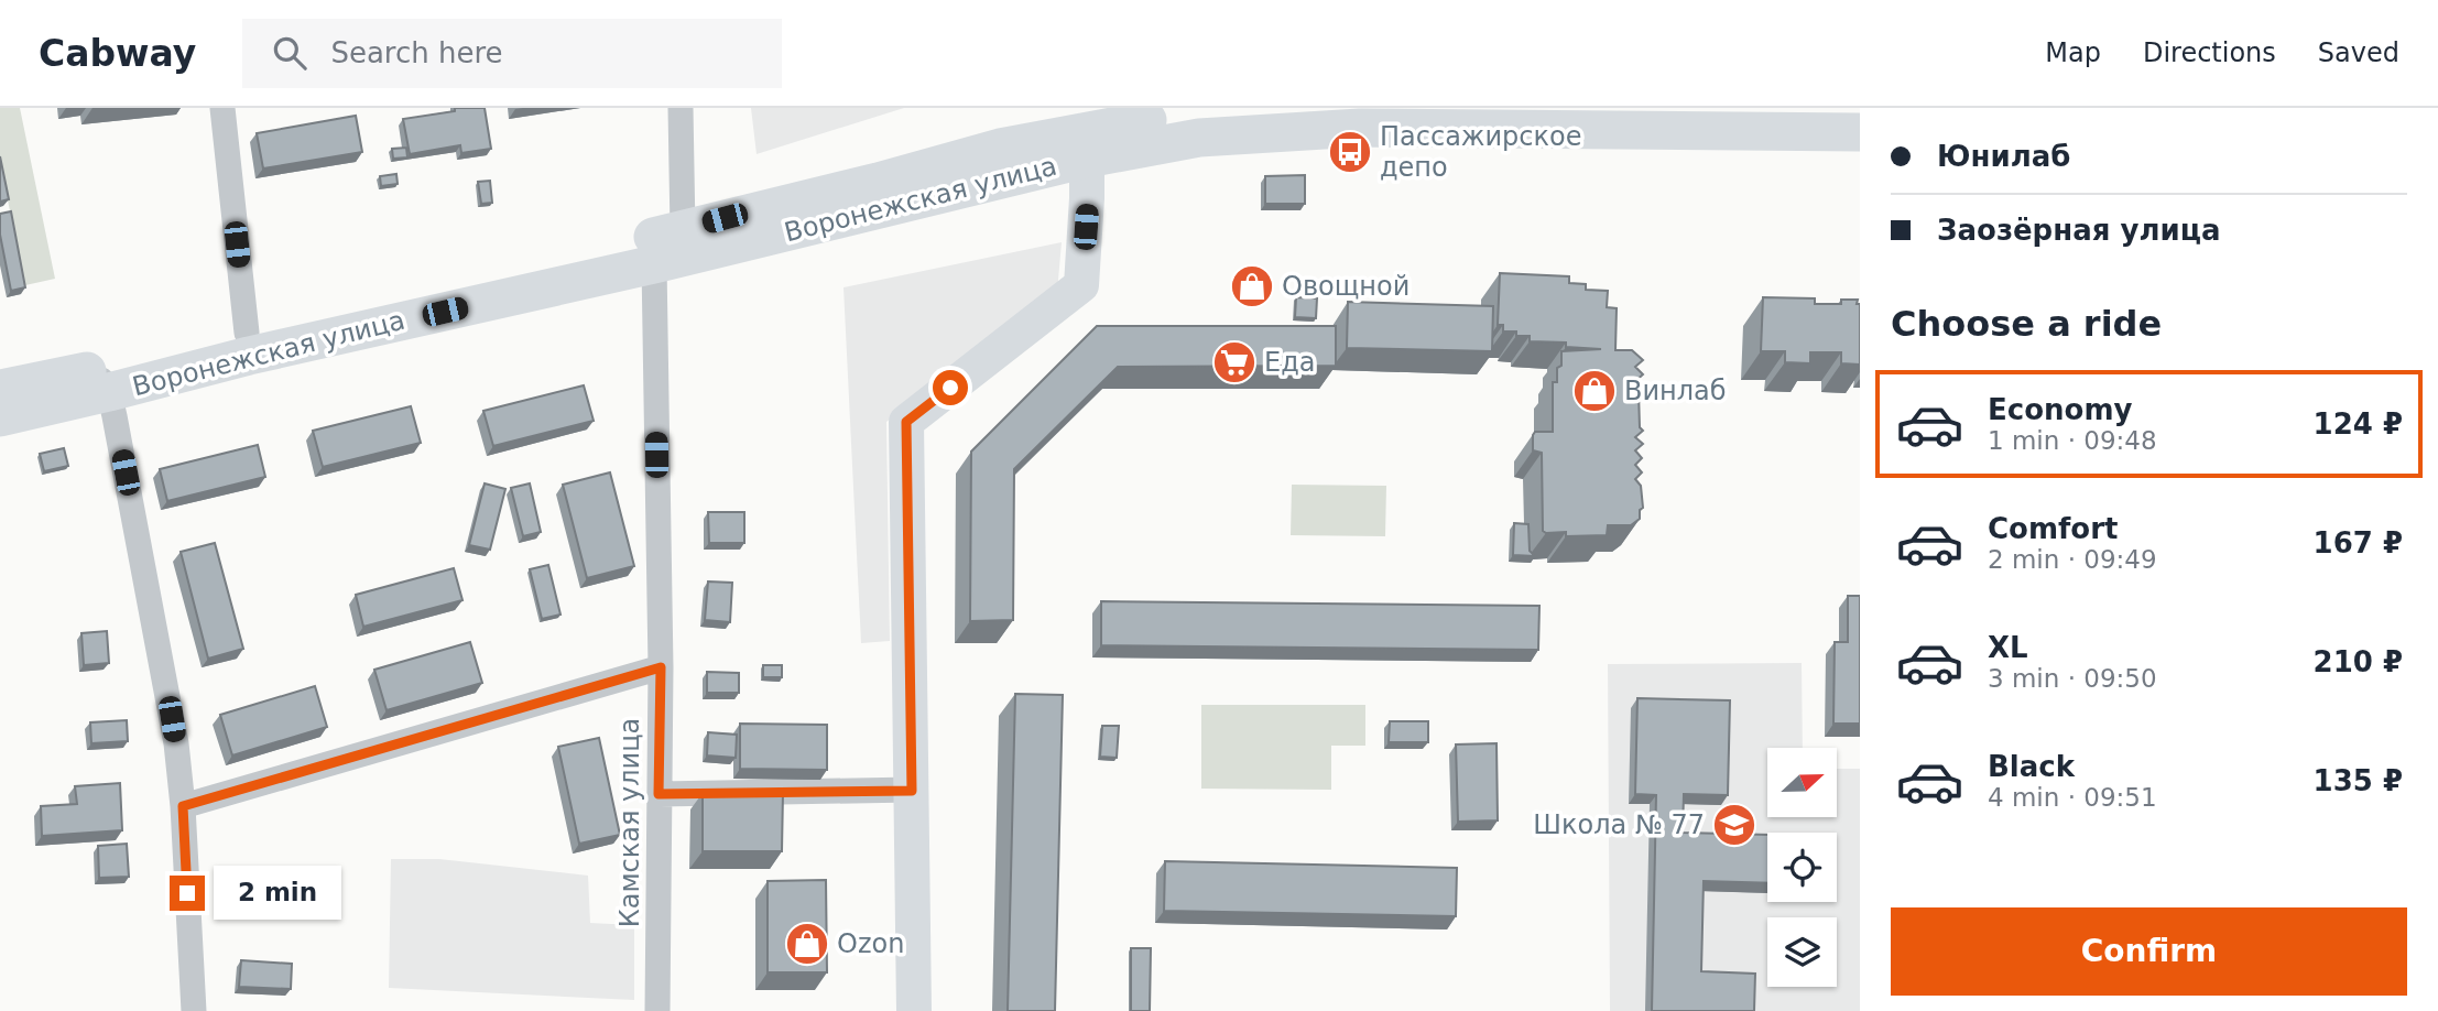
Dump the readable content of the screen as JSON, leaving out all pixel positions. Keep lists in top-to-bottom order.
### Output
{
  "streets": {
    "main road": ["Воронежская улица"],
    "street": ["Камская улица"]
  },
  "crossings": [
    ["Воронежская улица", "Камская улица"]
  ],
  "places": {
    "bus stop": ["Пассажирское депо"],
    "shop": ["Овощной", "Винлаб", "Ozon"],
    "supermarket": ["Еда"],
    "school or university": ["Школа № 77"]
  },
  "north": "right",
  "page": {
    "header": "Cabway",
    "search": "Search here",
    "nav": ["Map", "Directions", "Saved"],
    "banner": ["Юнилаб", "Заозёрная улица"],
    "heading": "Choose a ride",
    "list": [
      {
        "name": "Economy",
        "note": "1 min · 09:48",
        "value": "124 ₽"
      },
      {
        "name": "Comfort",
        "note": "2 min · 09:49",
        "value": "167 ₽"
      },
      {
        "name": "XL",
        "note": "3 min · 09:50",
        "value": "210 ₽"
      },
      {
        "name": "Black",
        "note": "4 min · 09:51",
        "value": "135 ₽"
      }
    ],
    "bubble": "2 min",
    "buttons": "Confirm"
  }
}
